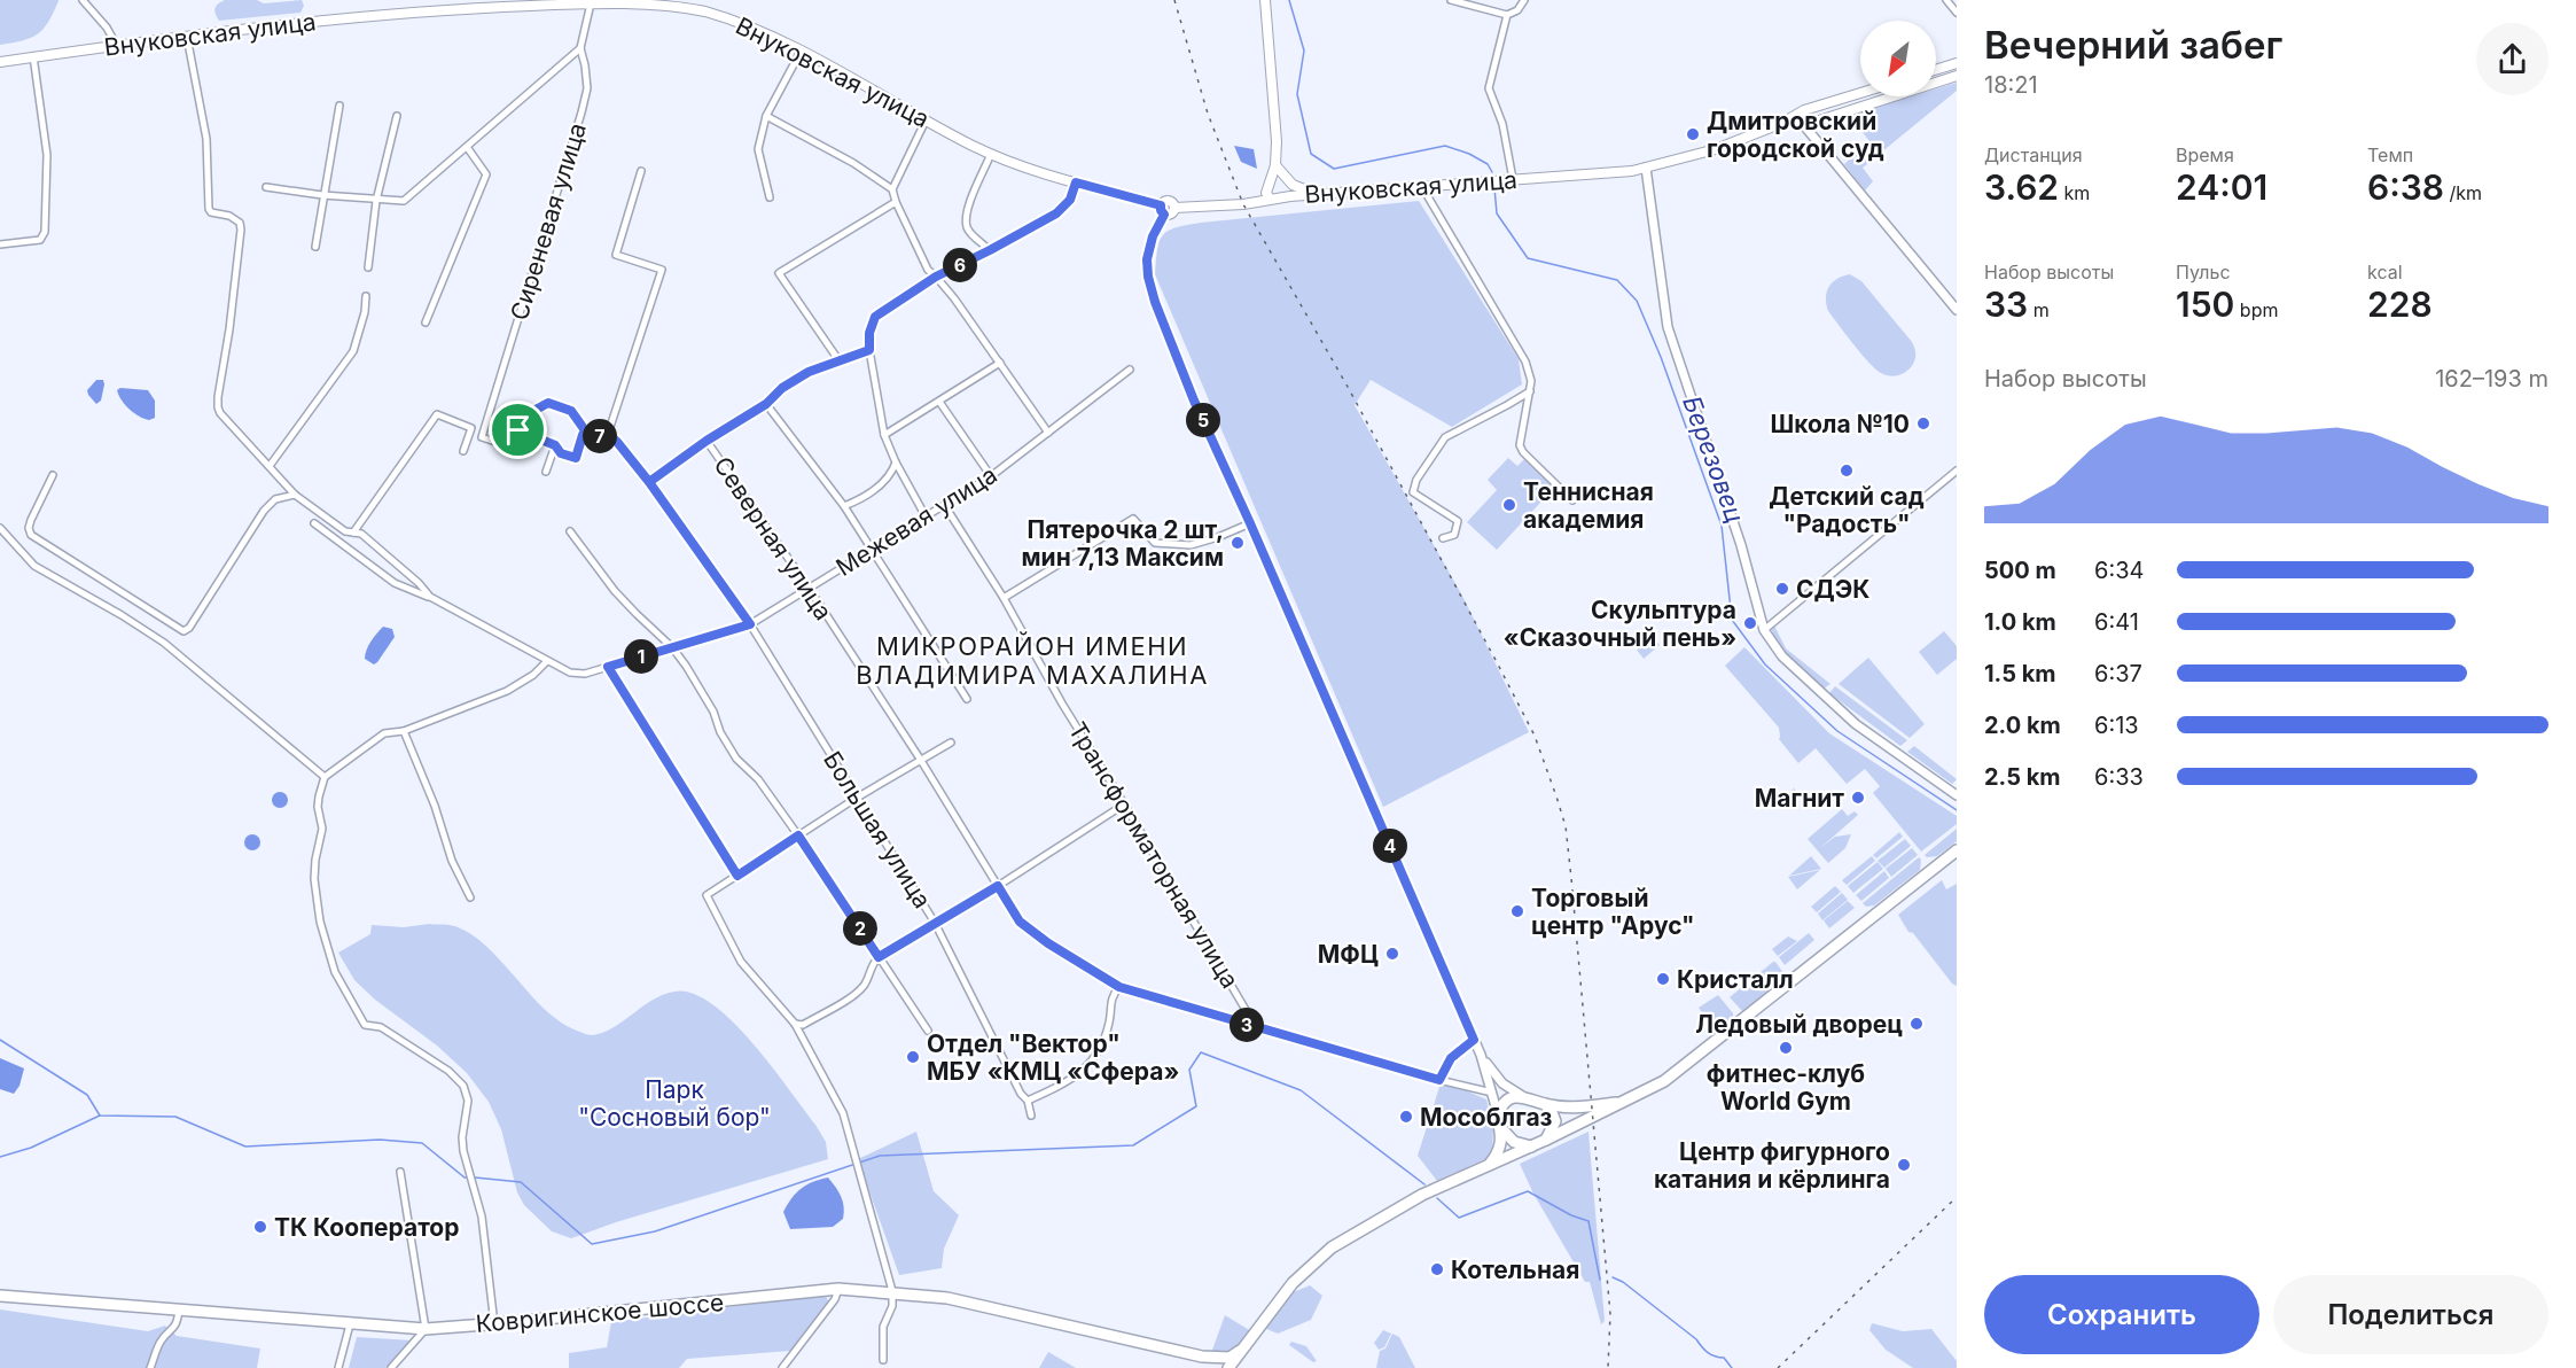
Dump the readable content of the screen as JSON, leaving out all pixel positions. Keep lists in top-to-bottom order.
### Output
{
  "streets": {
    "main road": ["Внуковская улица", "Ковригинское шоссе"],
    "street": [
      "Сиреневая улица",
      "Межевая улица",
      "Северная улица",
      "Большая улица",
      "Трансформаторная улица"
    ]
  },
  "crossings": [
    ["Внуковская улица", "Сиреневая улица"],
    ["Межевая улица", "Северная улица"],
    ["Межевая улица", "Большая улица"],
    ["Межевая улица", "Трансформаторная улица"],
    ["Северная улица", "Трансформаторная улица"]
  ],
  "districts": ["МИКРОРАЙОН ИМЕНИ ВЛАДИМИРА МАХАЛИНА"],
  "water": ["Березовец"],
  "parks": ["Парк \"Сосновый бор\""],
  "places": [
    "Дмитровский городской суд",
    "Школа №10",
    "Детский сад \"Радость\"",
    "Теннисная академия",
    "Пятерочка 2 шт, мин 7,13 Максим",
    "СДЭК",
    "Скульптура «Сказочный пень»",
    "Магнит",
    "Торговый центр \"Арус\"",
    "МФЦ",
    "Кристалл",
    "Ледовый дворец",
    "фитнес-клуб World Gym",
    "Отдел \"Вектор\" МБУ «КМЦ «Сфера»",
    "Мособлгаз",
    "Центр фигурного катания и кёрлинга",
    "ТК Кооператор",
    "Котельная"
  ],
  "north": "bottom left",
  "page": {
    "heading": ["Вечерний забег", "18:21"],
    "stats": [
      ["Дистанция", "3.62 km"],
      ["Время", "24:01"],
      ["Темп", "6:38 /km"],
      ["Набор высоты", "33 m"],
      ["Пульс", "150 bpm"],
      ["kcal", "228"]
    ],
    "pins": [
      "6",
      "5",
      "7",
      "1",
      "4",
      "2",
      "3"
    ],
    "chart": ["Набор высоты", "162–193 m"],
    "list": [
      {
        "name": "500 m",
        "note": "6:34"
      },
      {
        "name": "1.0 km",
        "note": "6:41"
      },
      {
        "name": "1.5 km",
        "note": "6:37"
      },
      {
        "name": "2.0 km",
        "note": "6:13"
      },
      {
        "name": "2.5 km",
        "note": "6:33"
      }
    ],
    "buttons": ["Сохранить", "Поделиться"]
  }
}
